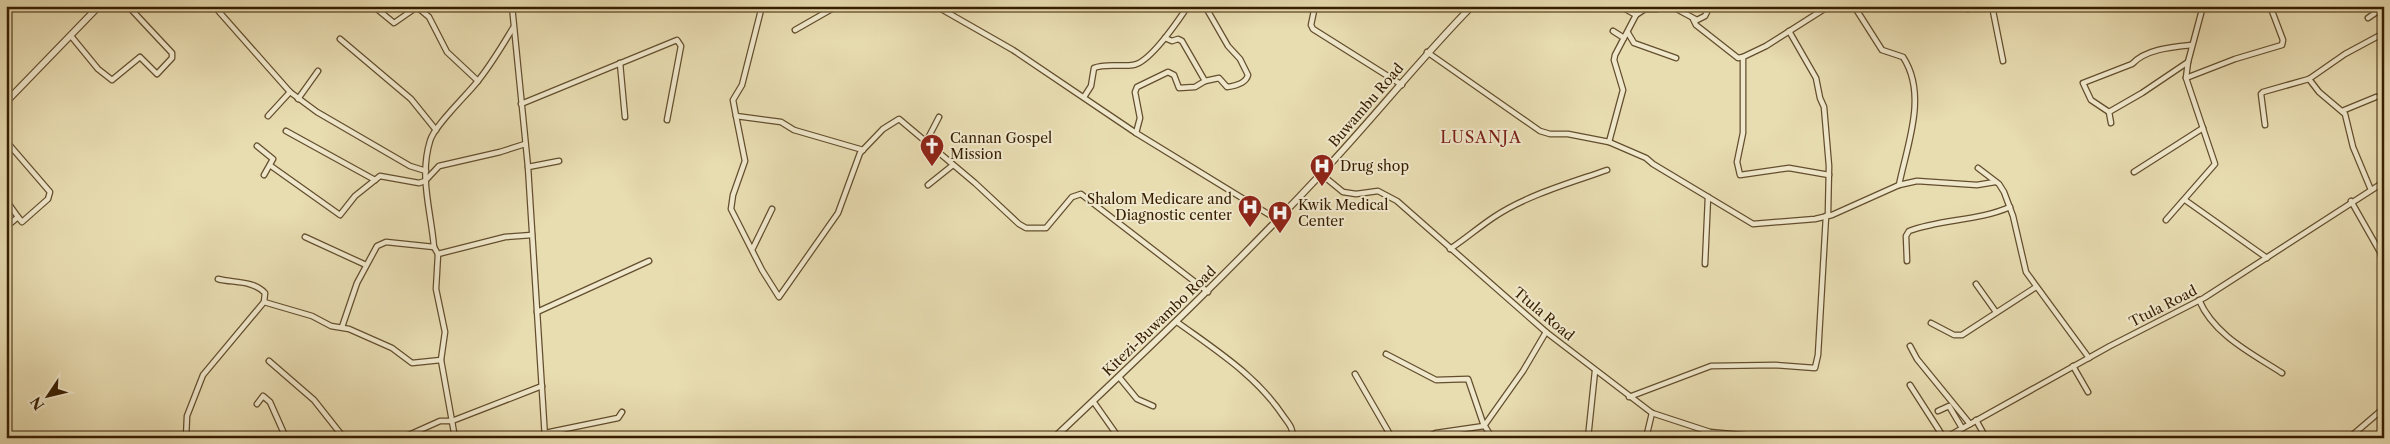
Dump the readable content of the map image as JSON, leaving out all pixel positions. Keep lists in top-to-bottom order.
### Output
{
  "streets": {
    "street": ["Buwambu Road", "Ttula Road", "Kitezi-Buwambo Road"]
  },
  "crossings": [
    ["Buwambu Road", "Ttula Road"],
    ["Buwambu Road", "Kitezi-Buwambo Road"]
  ],
  "districts": ["LUSANJA"],
  "places": {
    "church": ["Cannan Gospel Mission"],
    "hospital": ["Drug shop", "Shalom Medicare and Diagnostic center", "Kwik Medical Center"]
  },
  "north": "bottom left"
}
